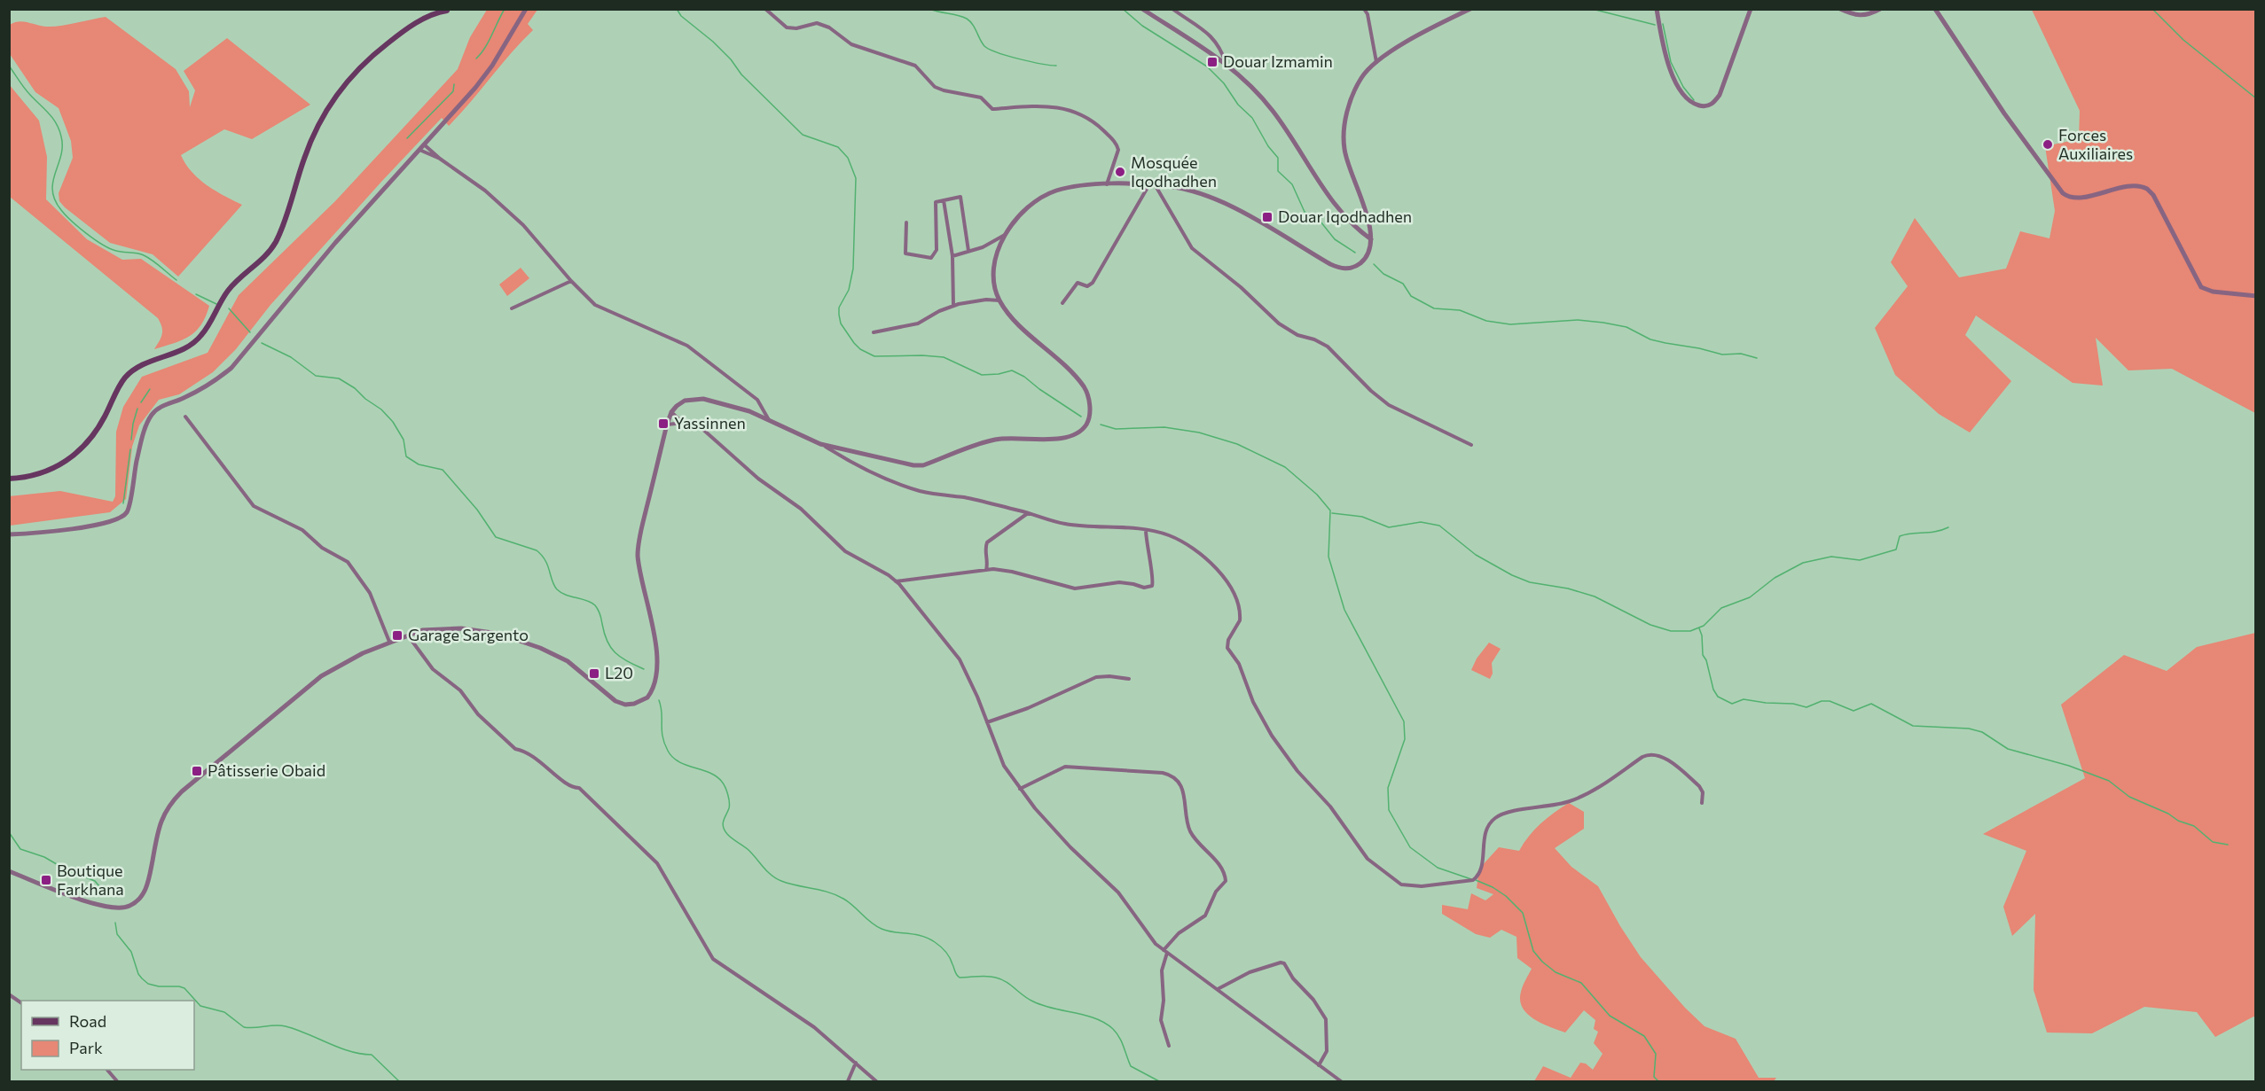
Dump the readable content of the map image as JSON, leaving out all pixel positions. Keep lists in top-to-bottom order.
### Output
{
  "places": {
    "transit": [
      "Douar Izmamin",
      "Douar Iqodhadhen",
      "Yassinnen",
      "Garage Sargento",
      "L20",
      "Pâtisserie Obaid",
      "Boutique Farkhana"
    ],
    "other": ["Forces Auxiliaires", "Mosquée Iqodhadhen"]
  },
  "legend": ["Road", "Park"]
}
